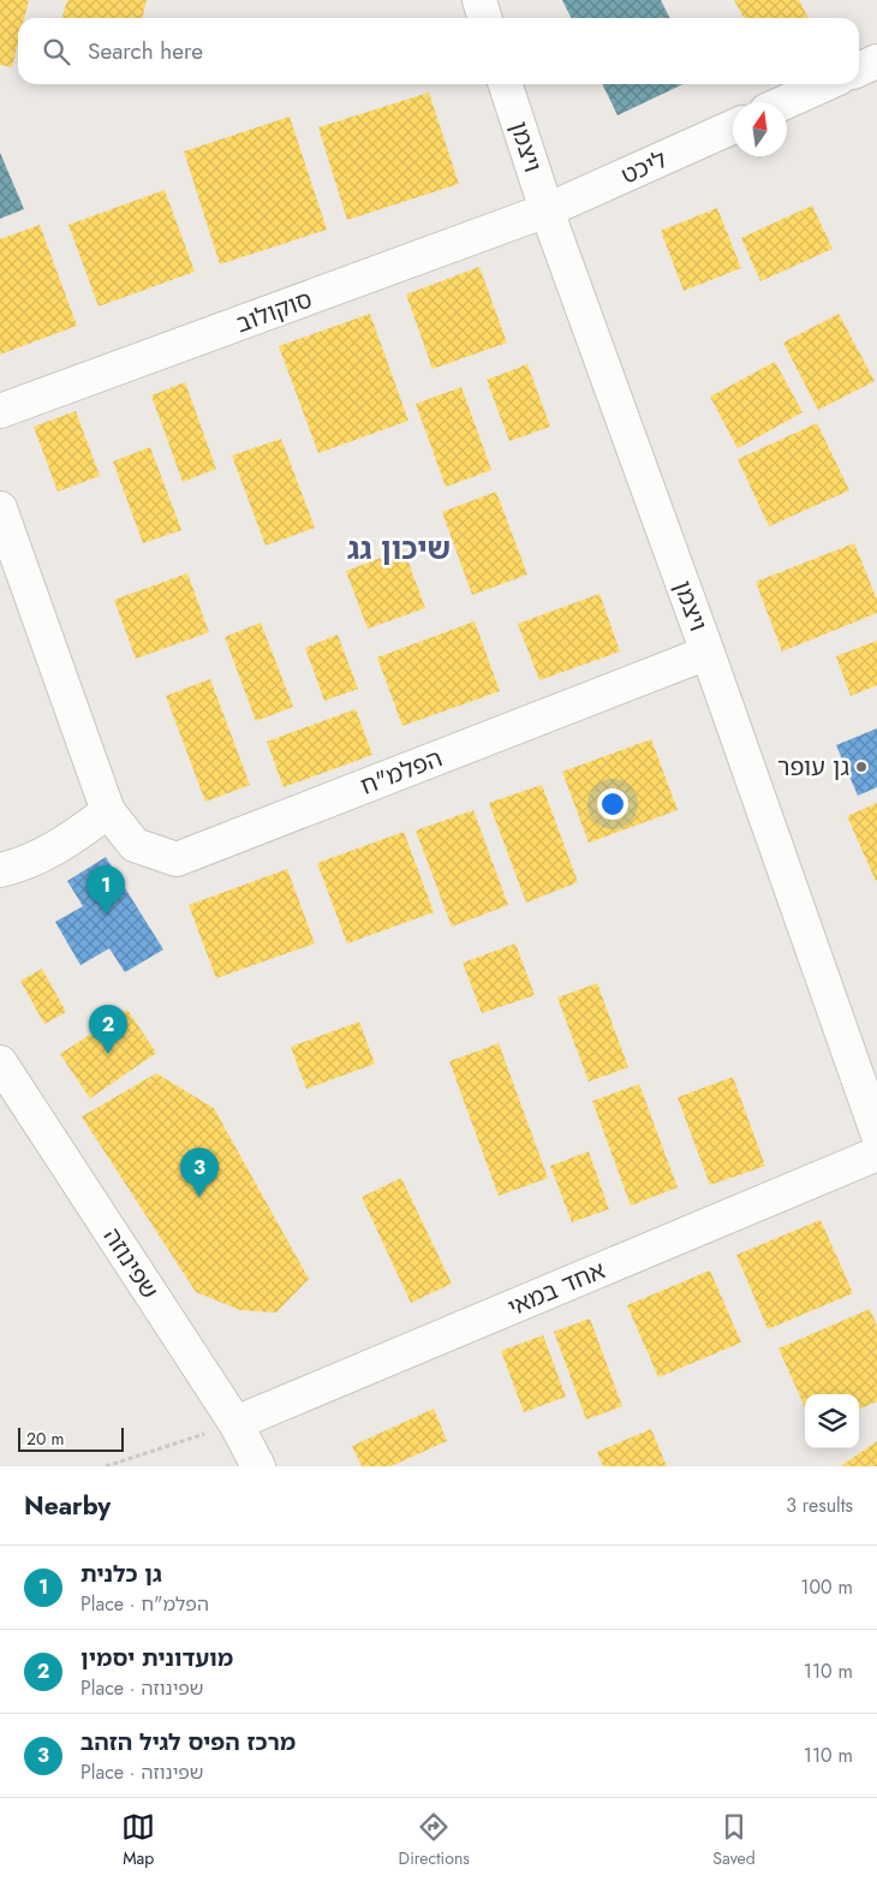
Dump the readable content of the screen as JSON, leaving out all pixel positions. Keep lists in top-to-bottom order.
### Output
{
  "streets": {
    "street": [
      "ויצמן",
      "ליכט",
      "סוקולוב",
      "הפלמ\"ח",
      "שפינוזה",
      "אחד במאי"
    ]
  },
  "crossings": [
    ["ויצמן", "ליכט"],
    ["ויצמן", "סוקולוב"],
    ["ויצמן", "הפלמ\"ח"],
    ["ליכט", "סוקולוב"],
    ["שפינוזה", "אחד במאי"]
  ],
  "districts": ["שיכון גג"],
  "places": ["גן עופר"],
  "scale_bar": "20 m",
  "north": "top",
  "page": {
    "search": "Search here",
    "pins": ["1", "2", "3"],
    "scale": "20 m",
    "heading": ["Nearby", "3 results"],
    "list": [
      {
        "mark": "1",
        "name": "גן כלנית",
        "note": "Place · הפלמ\"ח",
        "value": "100 m"
      },
      {
        "mark": "2",
        "name": "מועדונית יסמין",
        "note": "Place · שפינוזה",
        "value": "110 m"
      },
      {
        "mark": "3",
        "name": "מרכז הפיס לגיל הזהב",
        "note": "Place · שפינוזה",
        "value": "110 m"
      }
    ],
    "nav": ["Map", "Directions", "Saved"]
  }
}
